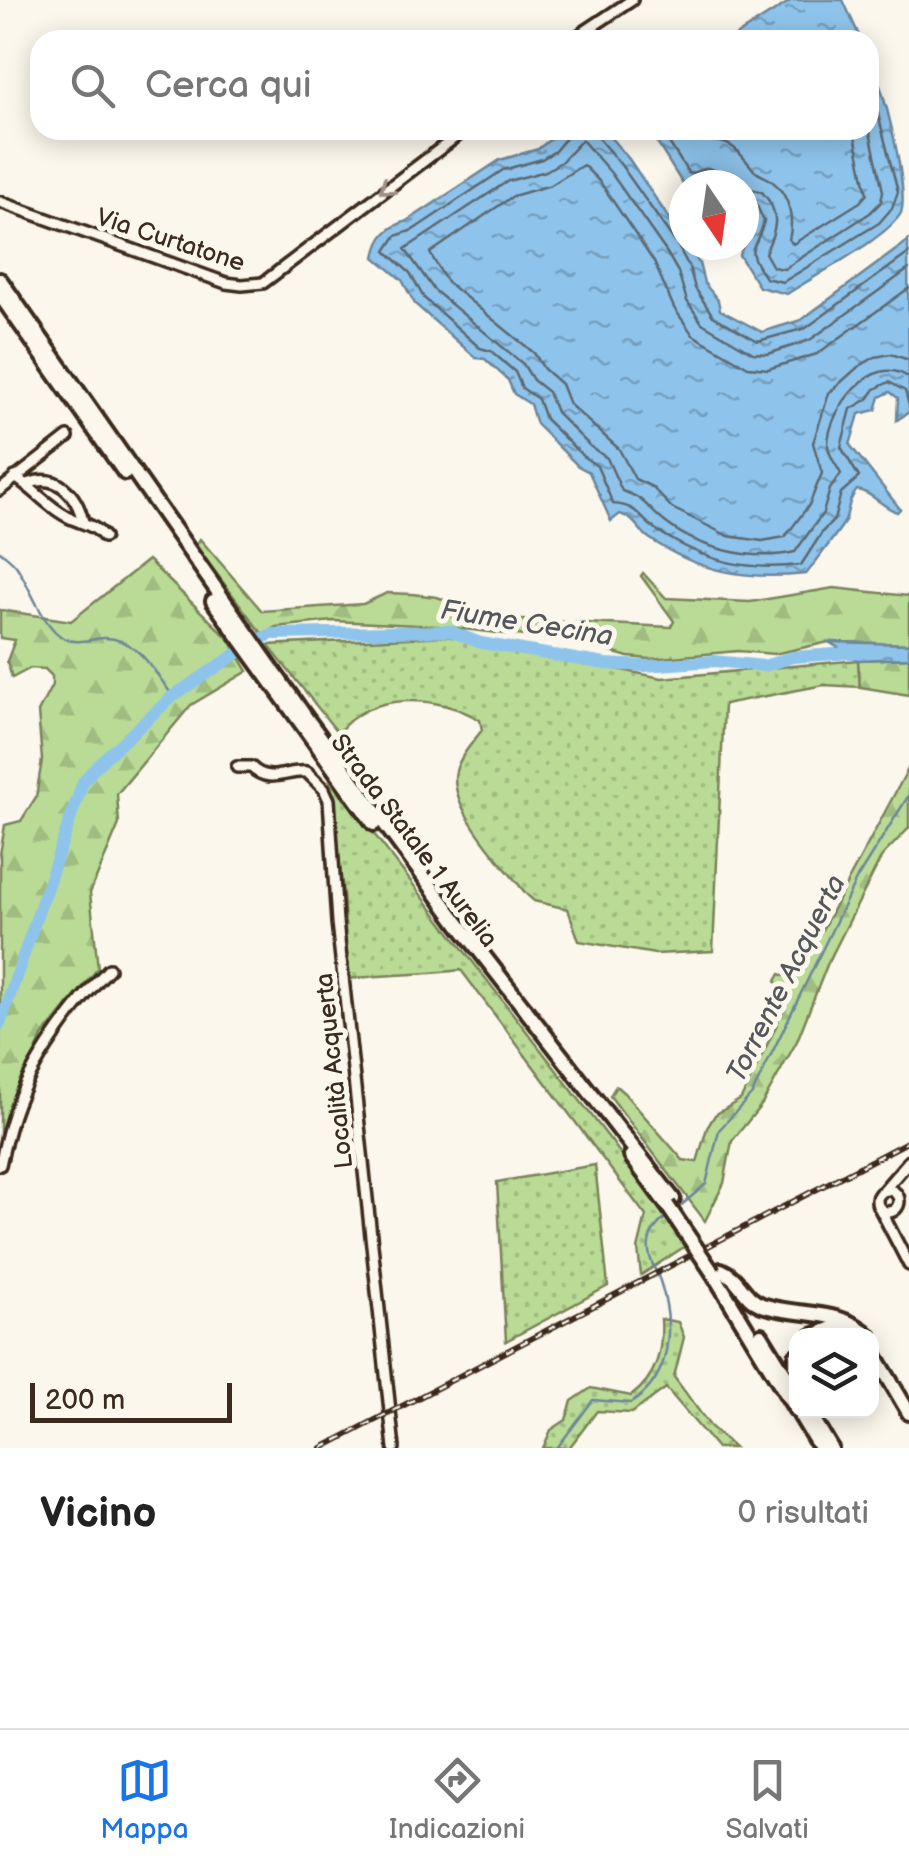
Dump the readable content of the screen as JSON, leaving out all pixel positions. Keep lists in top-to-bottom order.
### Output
{
  "streets": {
    "highway": ["Strada Statale 1 Aurelia"],
    "street": ["Via Curtatone", "Località Acquerta"]
  },
  "one_way": ["Via Curtatone"],
  "water": ["Fiume Cecina", "Torrente Acquerta"],
  "scale_bar": "200 m",
  "north": "bottom",
  "page": {
    "search": "Cerca qui",
    "scale": "200 m",
    "heading": ["Vicino", "0 risultati"],
    "nav": ["Mappa", "Indicazioni", "Salvati"]
  }
}
